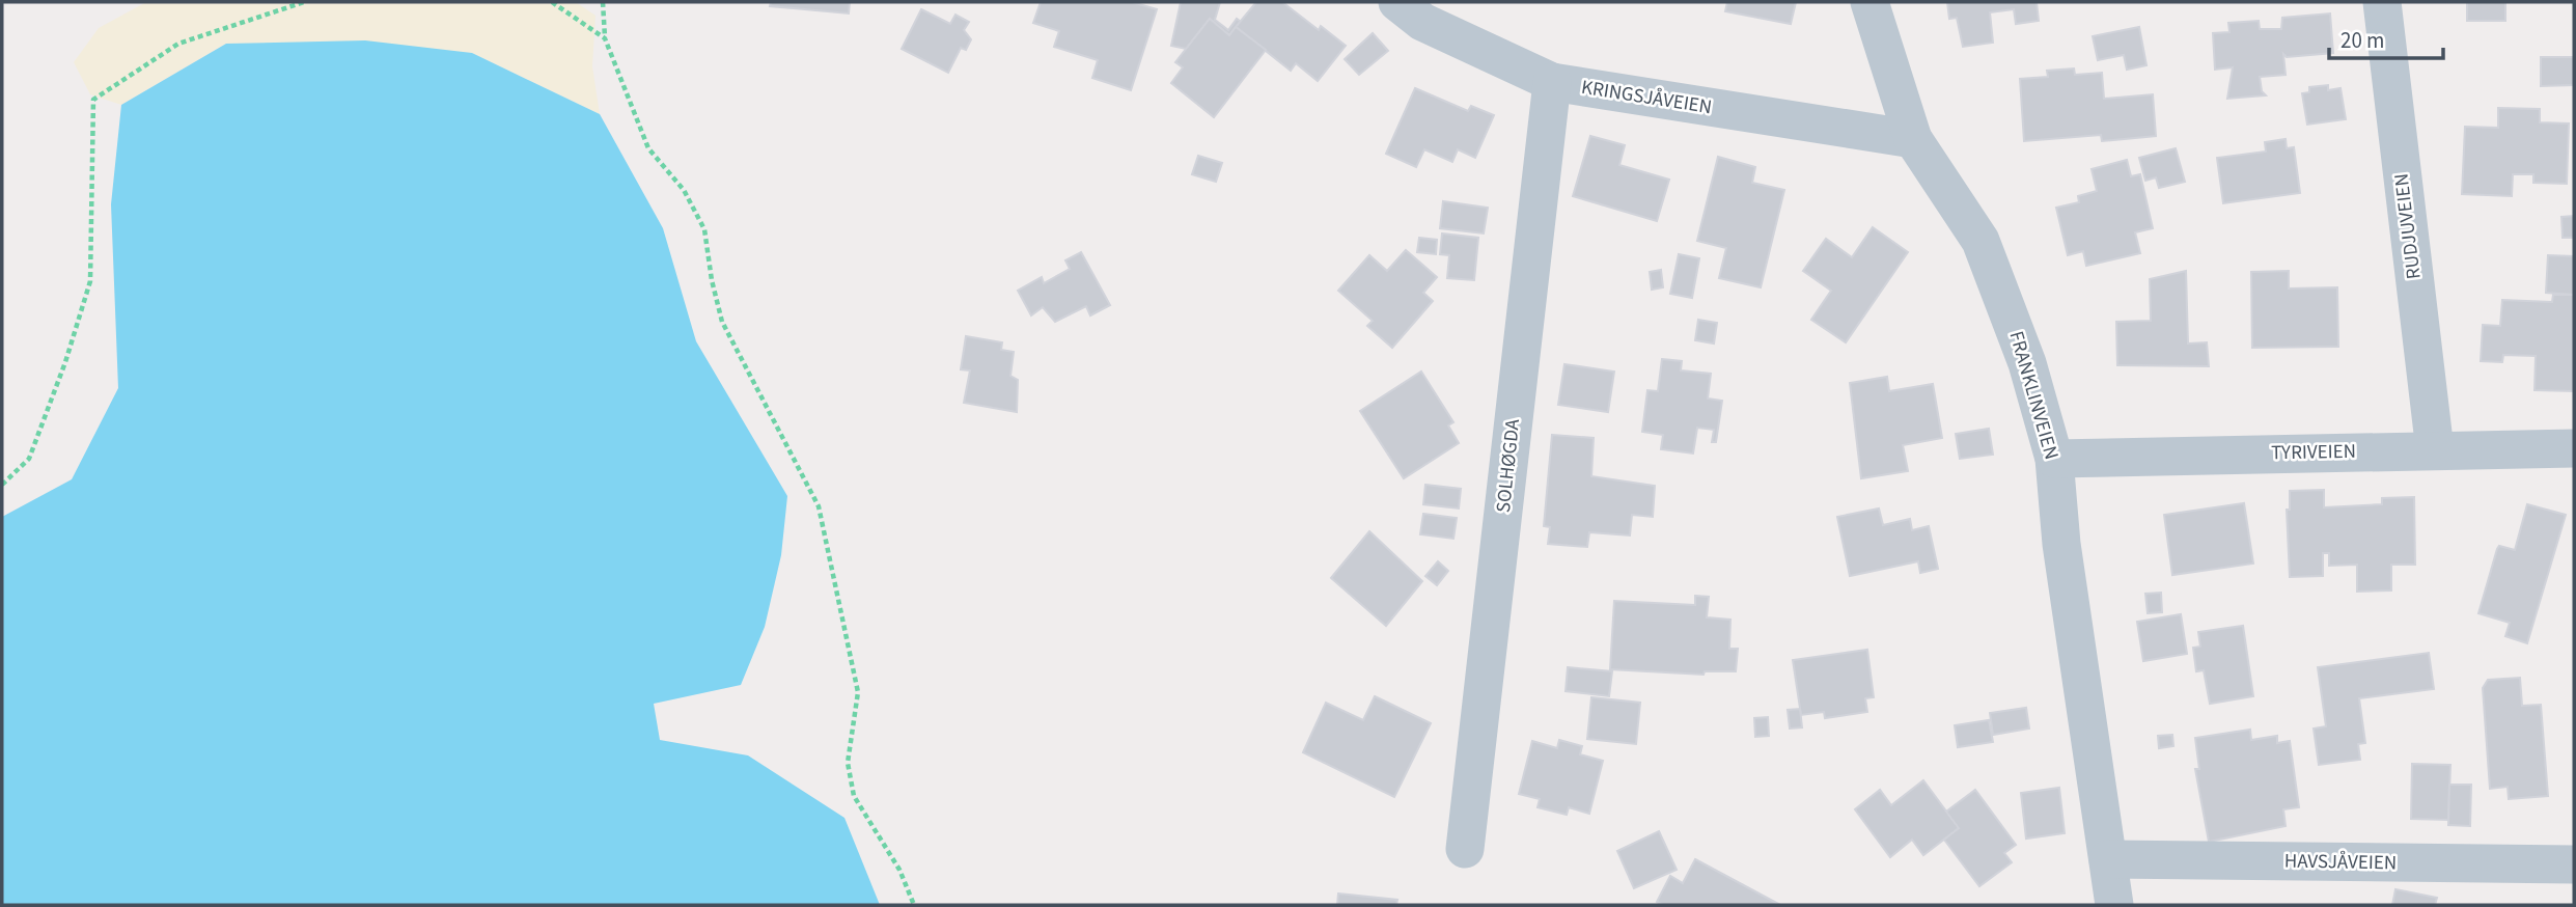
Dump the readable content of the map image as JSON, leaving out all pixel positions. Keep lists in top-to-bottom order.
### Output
{
  "streets": {
    "street": [
      "KRINGSJÅVEIEN",
      "RUDJUVEIEN",
      "FRANKLINVEIEN",
      "TYRIVEIEN",
      "SOLHØGDA",
      "HAVSJÅVEIEN"
    ]
  },
  "crossings": [
    ["KRINGSJÅVEIEN", "FRANKLINVEIEN"],
    ["KRINGSJÅVEIEN", "SOLHØGDA"],
    ["RUDJUVEIEN", "TYRIVEIEN"],
    ["FRANKLINVEIEN", "TYRIVEIEN"],
    ["FRANKLINVEIEN", "HAVSJÅVEIEN"]
  ],
  "scale_bar": "20 m"
}
